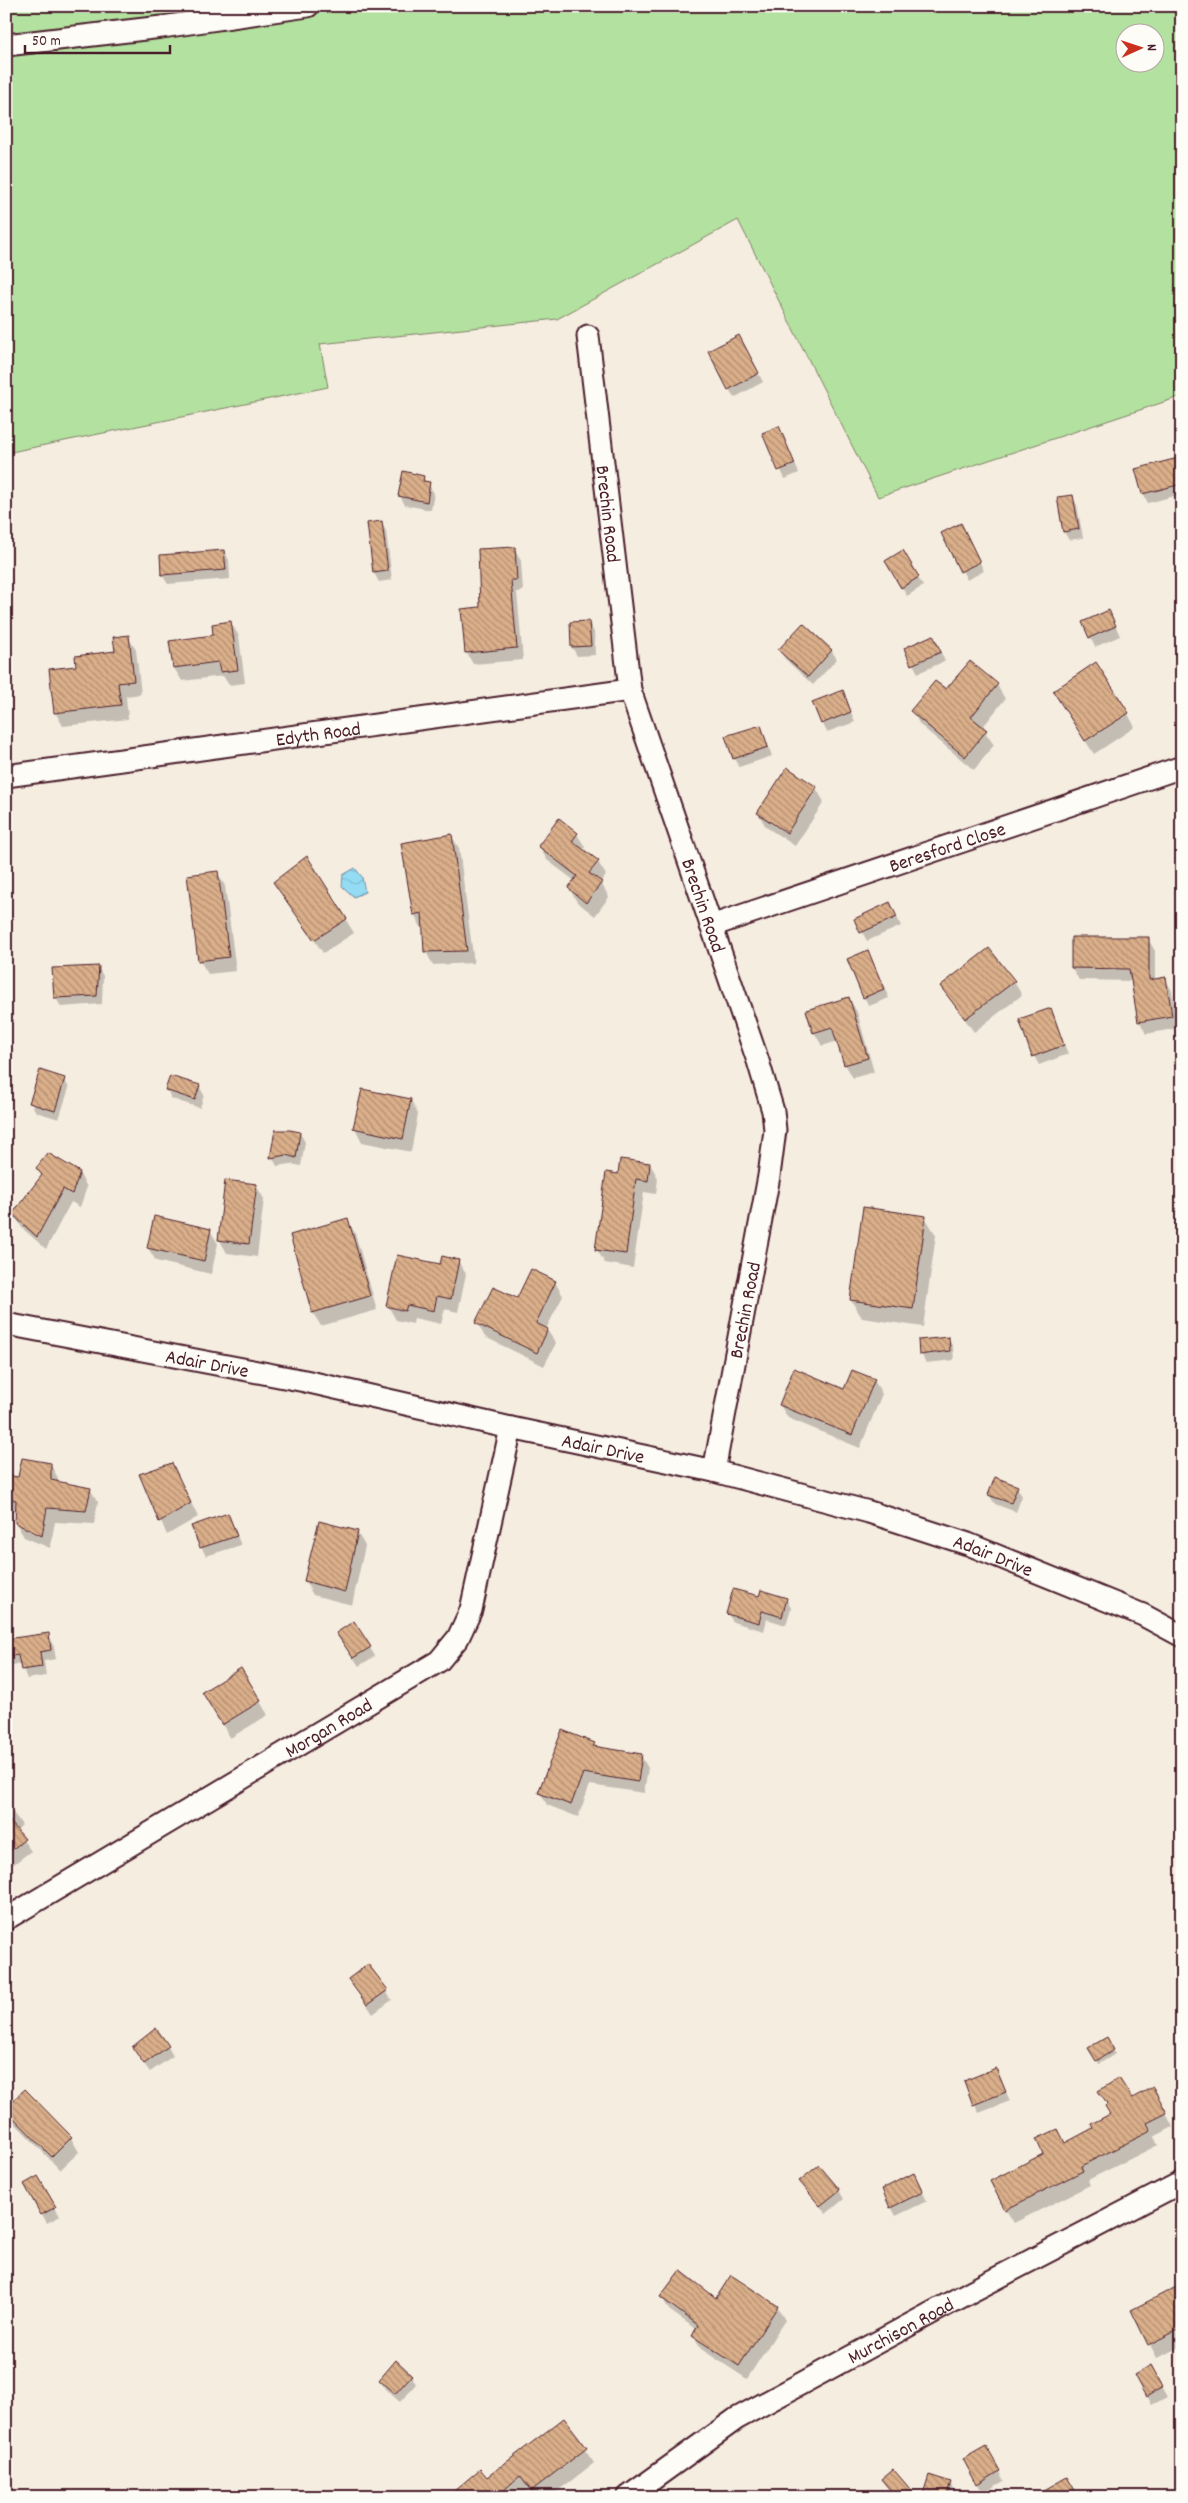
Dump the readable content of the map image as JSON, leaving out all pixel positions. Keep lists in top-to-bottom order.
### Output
{
  "streets": {
    "street": [
      "Brechin Road",
      "Edyth Road",
      "Beresford Close",
      "Adair Drive",
      "Morgan Road",
      "Murchison Road"
    ]
  },
  "crossings": [
    ["Brechin Road", "Edyth Road"],
    ["Brechin Road", "Beresford Close"],
    ["Brechin Road", "Adair Drive"],
    ["Adair Drive", "Morgan Road"]
  ],
  "scale_bar": "50 m",
  "north": "right"
}
